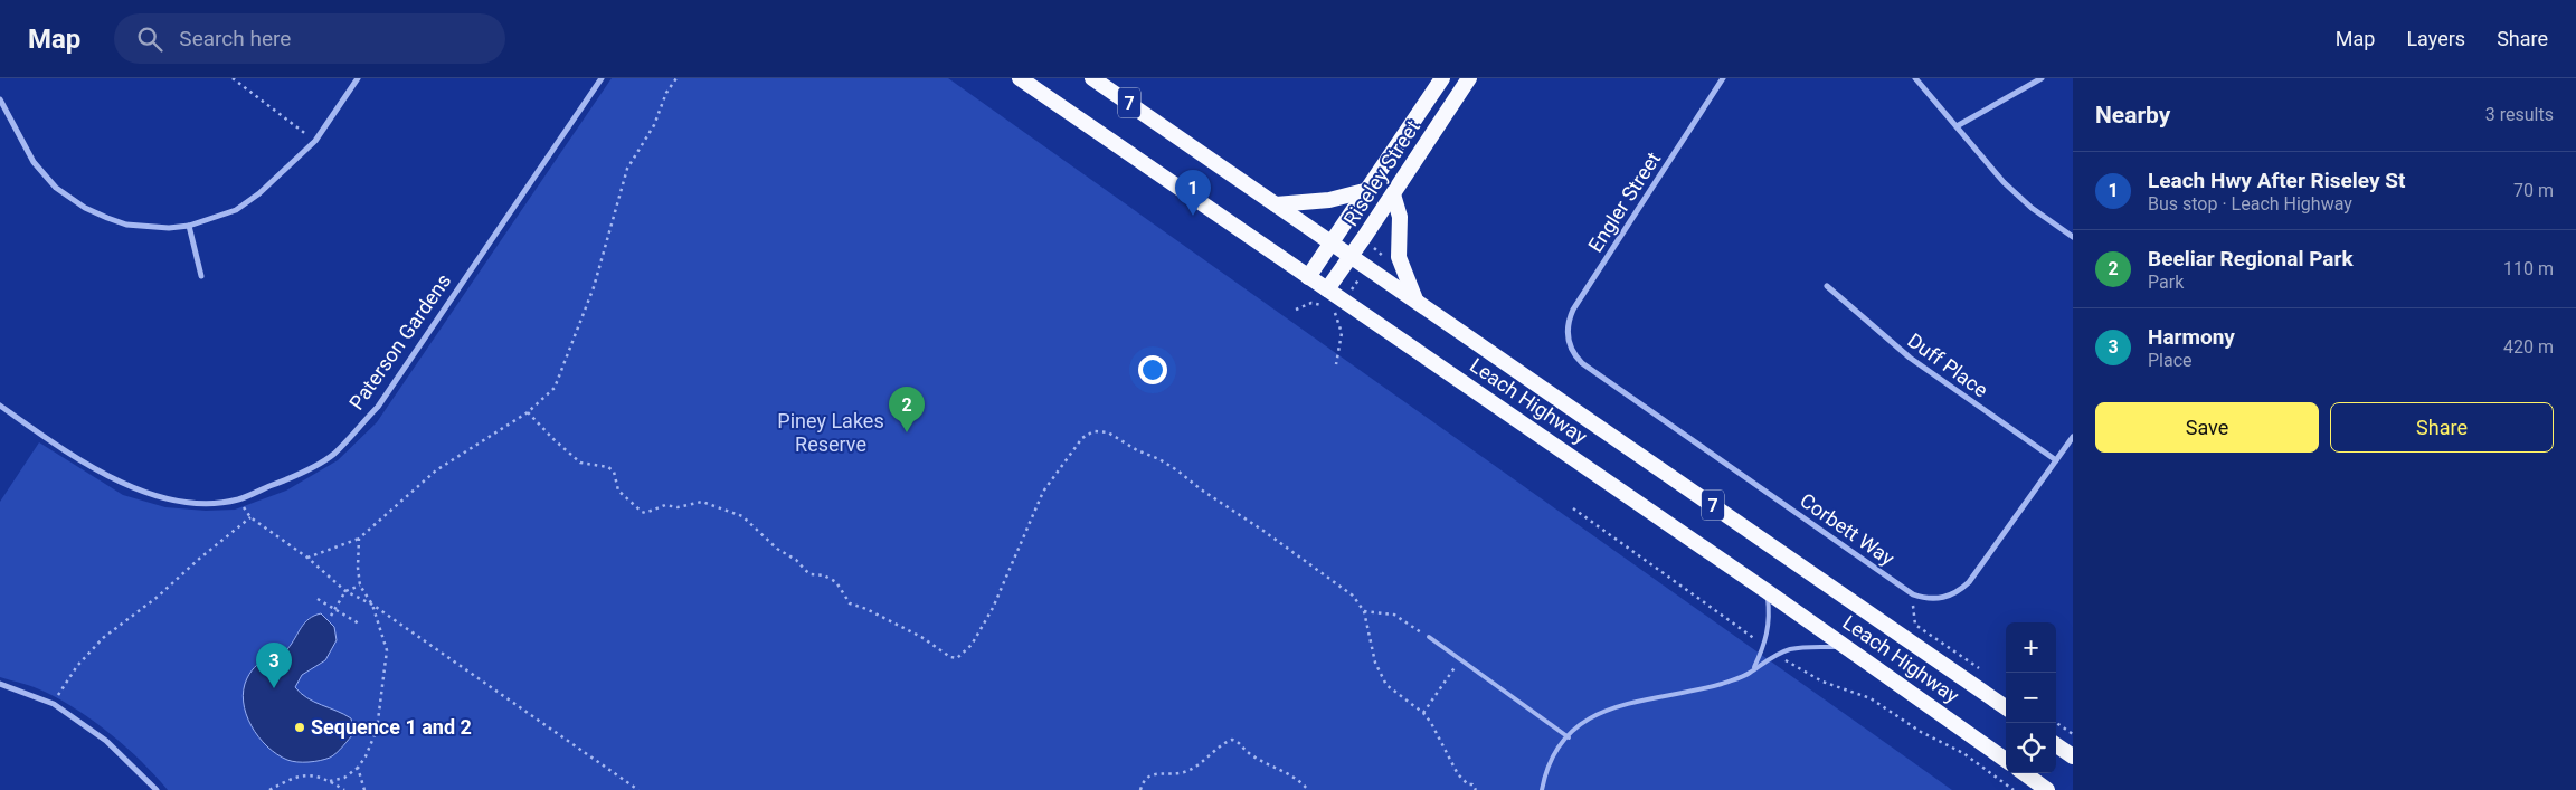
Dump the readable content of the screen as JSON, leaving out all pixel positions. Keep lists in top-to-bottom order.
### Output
{
  "streets": {
    "highway": ["7", "Riseley Street", "Leach Highway"],
    "street": [
      "Engler Street",
      "Paterson Gardens",
      "Duff Place",
      "Corbett Way"
    ]
  },
  "crossings": [
    ["Riseley Street", "Leach Highway"],
    ["Engler Street", "Corbett Way"],
    ["Duff Place", "Corbett Way"]
  ],
  "parks": ["Piney Lakes Reserve"],
  "places": ["Sequence 1 and 2"],
  "page": {
    "header": "Map",
    "search": "Search here",
    "nav": ["Map", "Layers", "Share"],
    "heading": ["Nearby", "3 results"],
    "list": [
      {
        "mark": "1",
        "name": "Leach Hwy After Riseley St",
        "note": "Bus stop · Leach Highway",
        "value": "70 m"
      },
      {
        "mark": "2",
        "name": "Beeliar Regional Park",
        "note": "Park",
        "value": "110 m"
      },
      {
        "mark": "3",
        "name": "Harmony",
        "note": "Place",
        "value": "420 m"
      }
    ],
    "pins": ["1", "2", "3"],
    "buttons": ["Save", "Share"],
    "map_buttons": ["+", "−"]
  }
}
